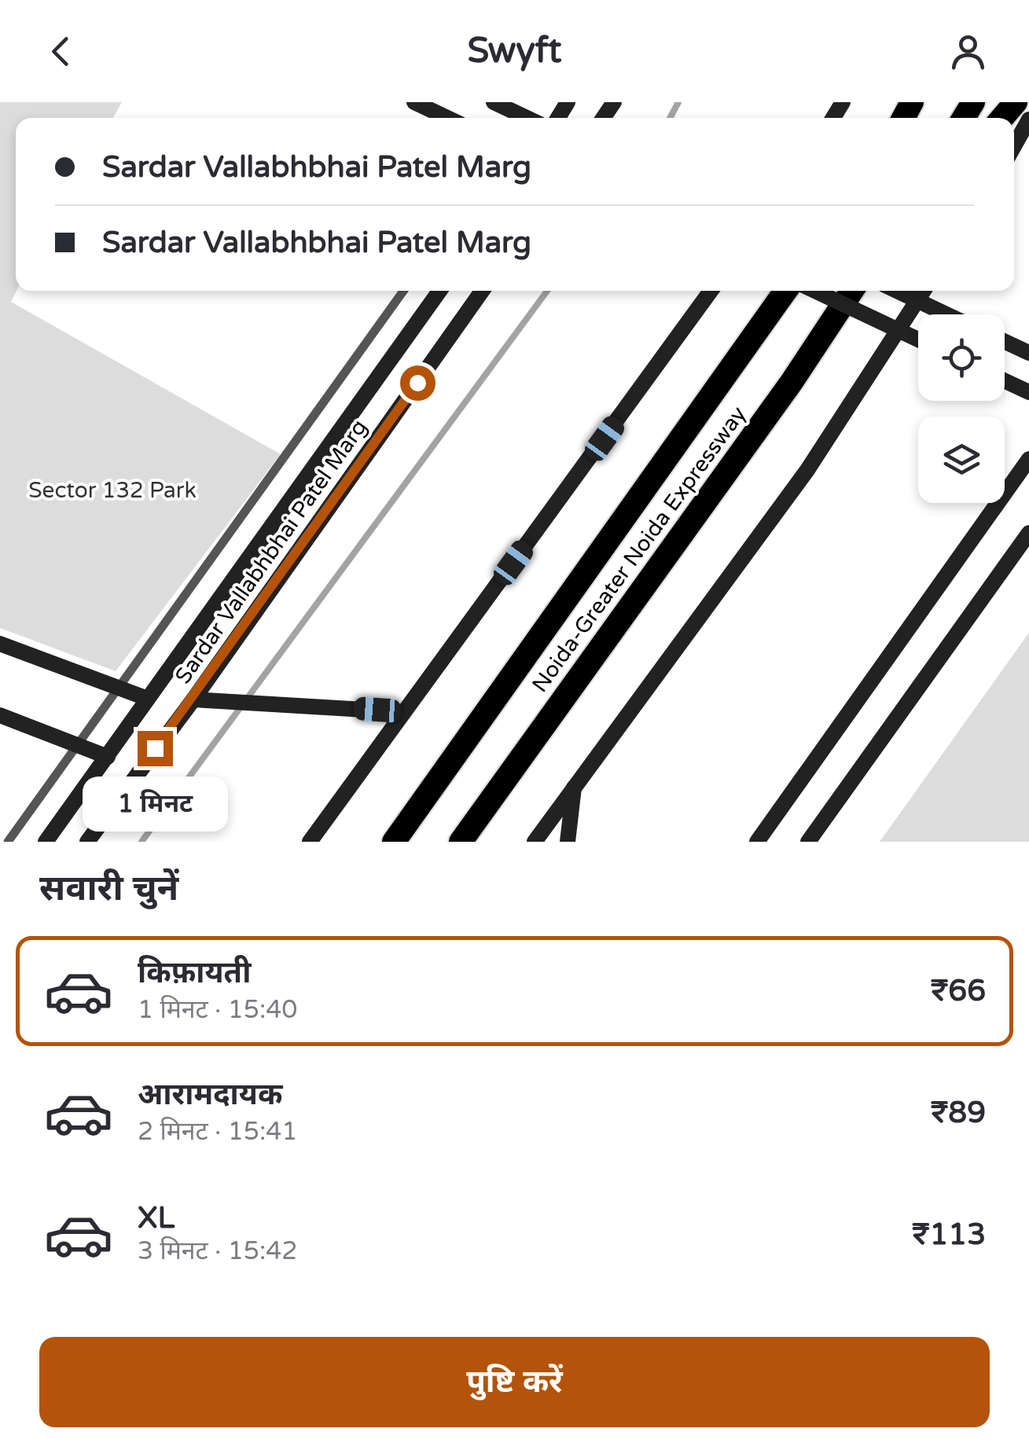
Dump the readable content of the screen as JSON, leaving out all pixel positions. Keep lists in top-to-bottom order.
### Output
{
  "streets": {
    "highway": ["Noida-Greater Noida Expressway"],
    "street": ["Sardar Vallabhbhai Patel Marg"]
  },
  "parks": ["Sector 132 Park"],
  "page": {
    "header": "Swyft",
    "banner": ["Sardar Vallabhbhai Patel Marg", "Sardar Vallabhbhai Patel Marg"],
    "bubble": "1 मिनट",
    "heading": "सवारी चुनें",
    "list": [
      {
        "name": "किफ़ायती",
        "note": "1 मिनट · 15:40",
        "value": "₹66"
      },
      {
        "name": "आरामदायक",
        "note": "2 मिनट · 15:41",
        "value": "₹89"
      },
      {
        "name": "XL",
        "note": "3 मिनट · 15:42",
        "value": "₹113"
      }
    ],
    "buttons": "पुष्टि करें"
  }
}
